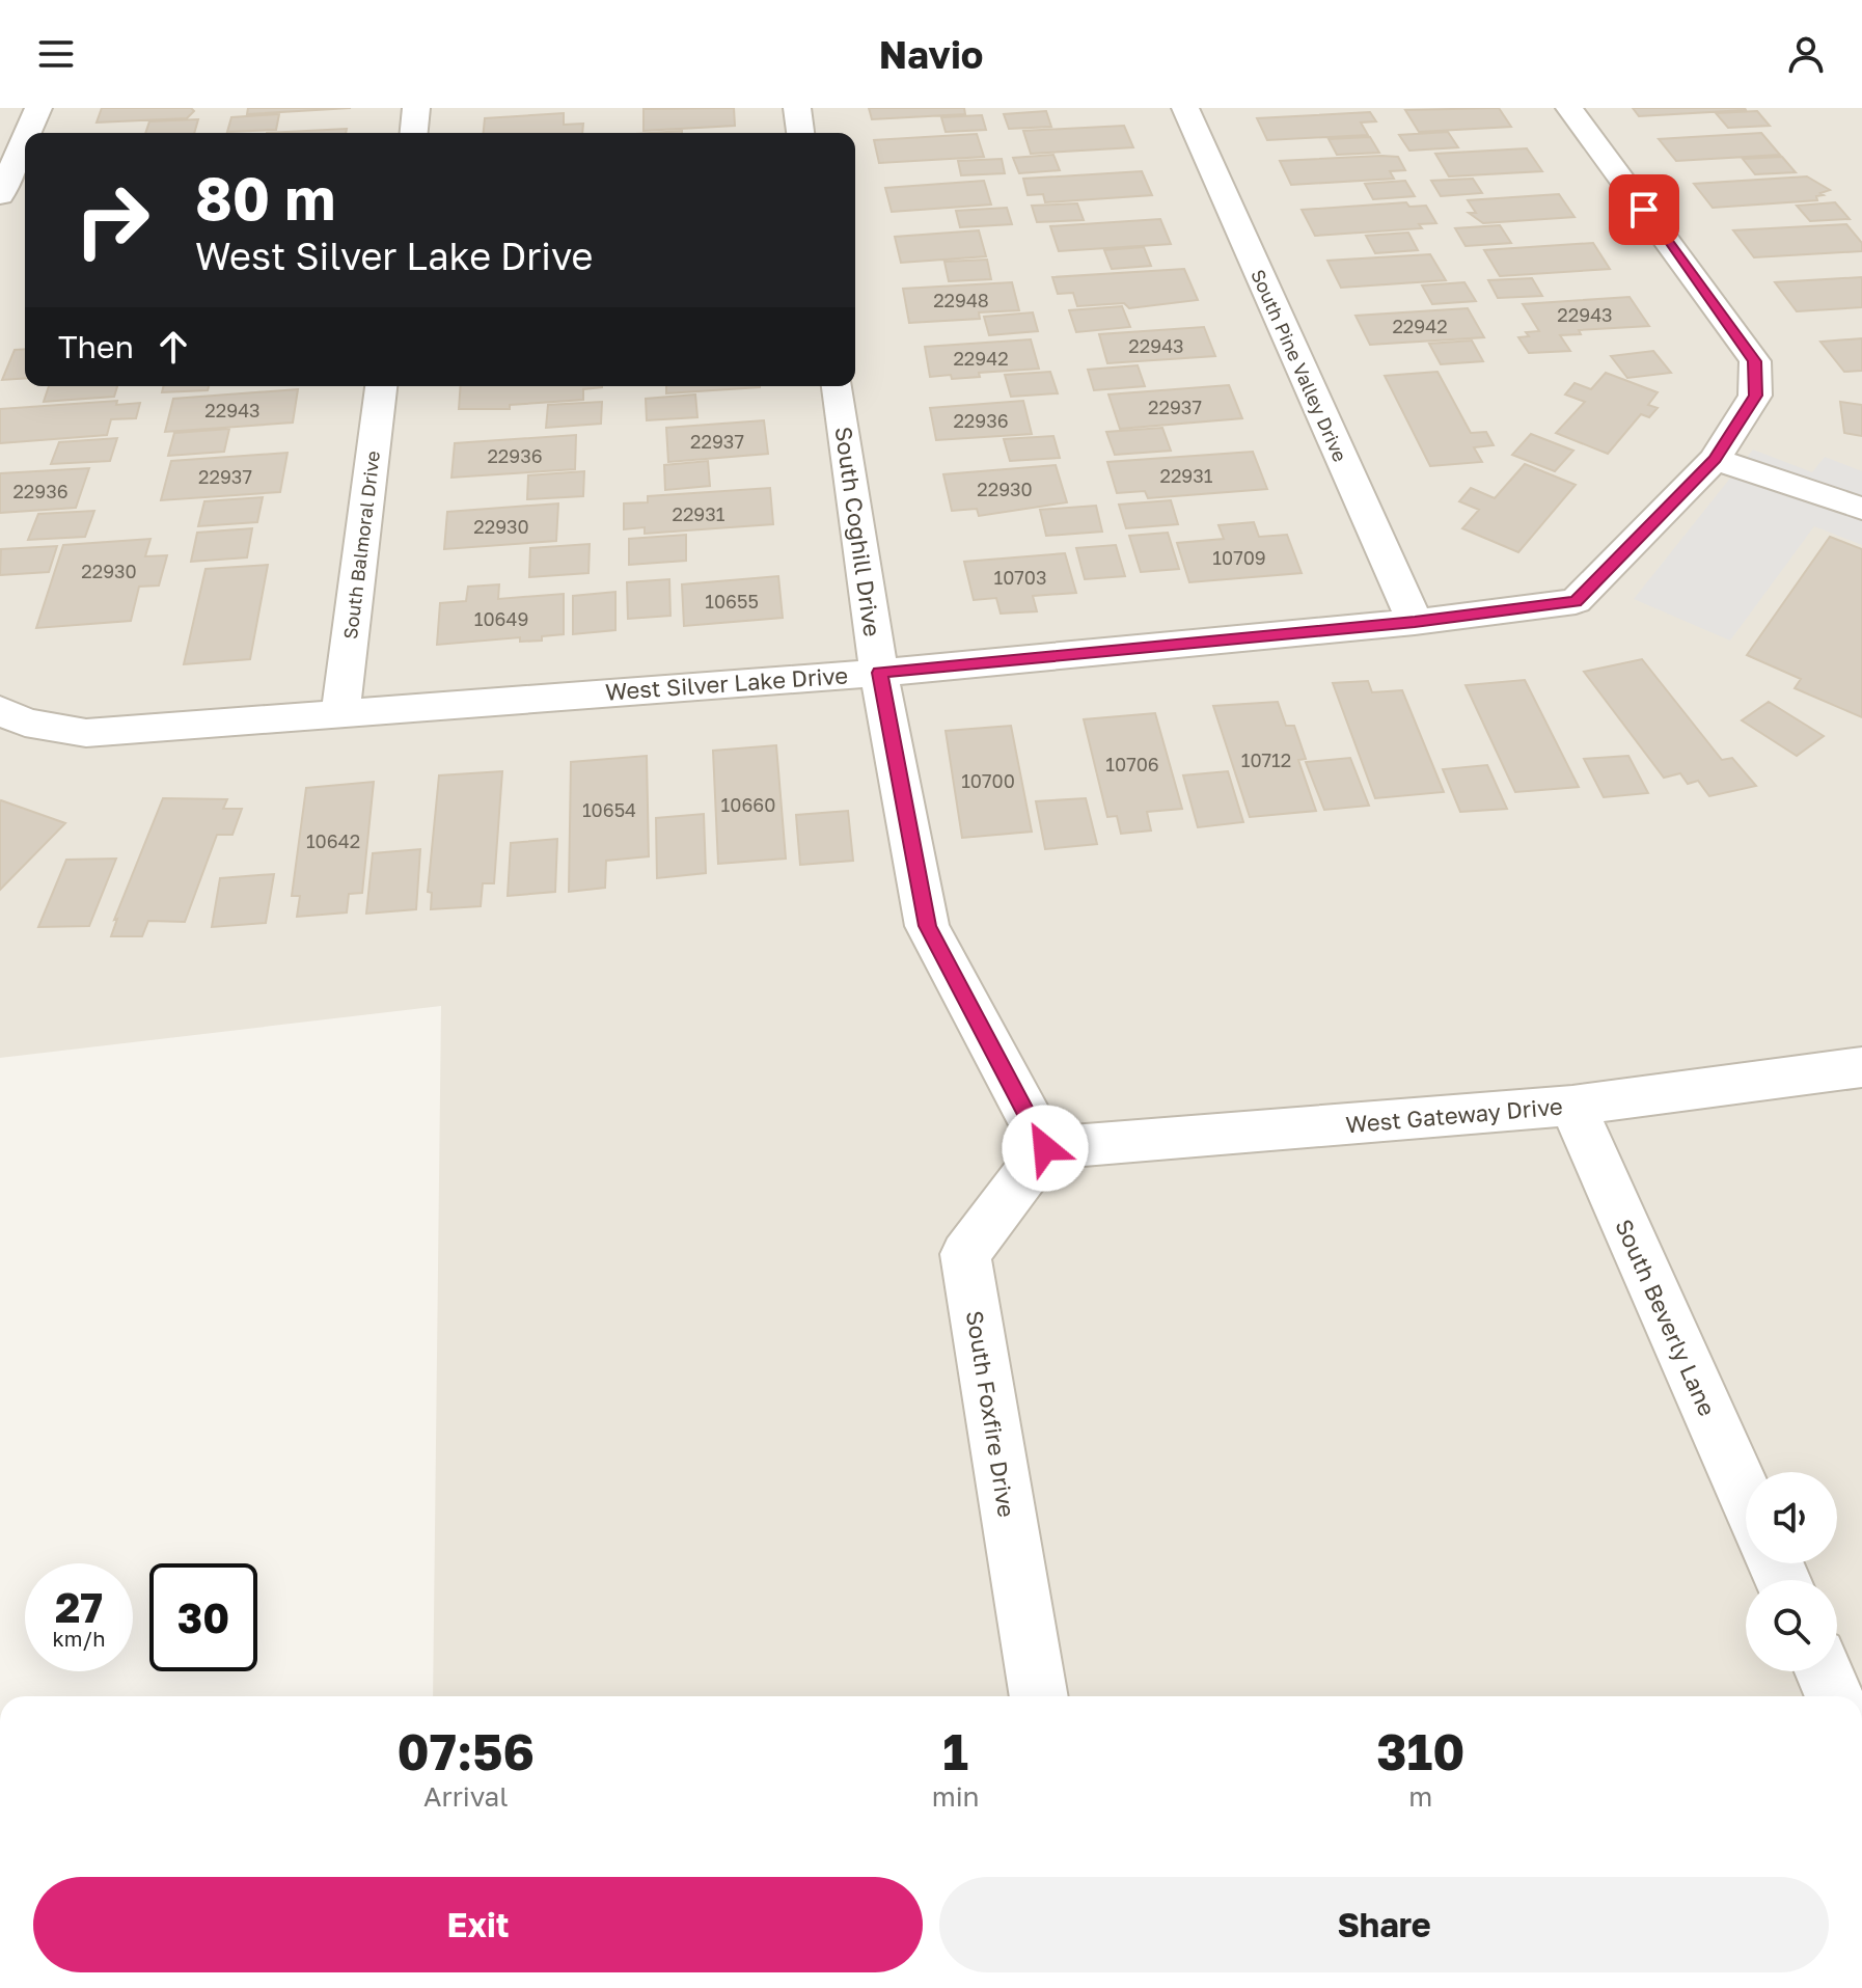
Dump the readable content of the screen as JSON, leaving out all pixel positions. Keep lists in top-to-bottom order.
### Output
{
  "streets": {
    "street": [
      "South Pine Valley Drive",
      "South Coghill Drive",
      "South Balmoral Drive",
      "West Silver Lake Drive",
      "West Gateway Drive",
      "South Beverly Lane",
      "South Foxfire Drive"
    ]
  },
  "crossings": [
    ["South Pine Valley Drive", "West Silver Lake Drive"],
    ["South Coghill Drive", "West Silver Lake Drive"],
    ["South Coghill Drive", "West Gateway Drive"],
    ["South Coghill Drive", "South Foxfire Drive"],
    ["South Balmoral Drive", "West Silver Lake Drive"],
    ["West Gateway Drive", "South Beverly Lane"],
    ["West Gateway Drive", "South Foxfire Drive"]
  ],
  "house_numbers": [
    "22948",
    "22943",
    "22942",
    "22943",
    "22942",
    "22937",
    "22943",
    "22936",
    "22937",
    "22936",
    "22931",
    "22937",
    "22930",
    "22936",
    "22931",
    "22930",
    "10709",
    "22930",
    "10703",
    "10655",
    "10649",
    "10712",
    "10706",
    "10700",
    "10660",
    "10654",
    "10642"
  ],
  "page": {
    "header": "Navio",
    "turn": ["80 m", "West Silver Lake Drive"],
    "then": "Then",
    "speed": "27 km/h",
    "limit": "30",
    "eta": [
      "07:56",
      "Arrival",
      "1",
      "min",
      "310",
      "m"
    ],
    "buttons": ["Exit", "Share"]
  }
}
